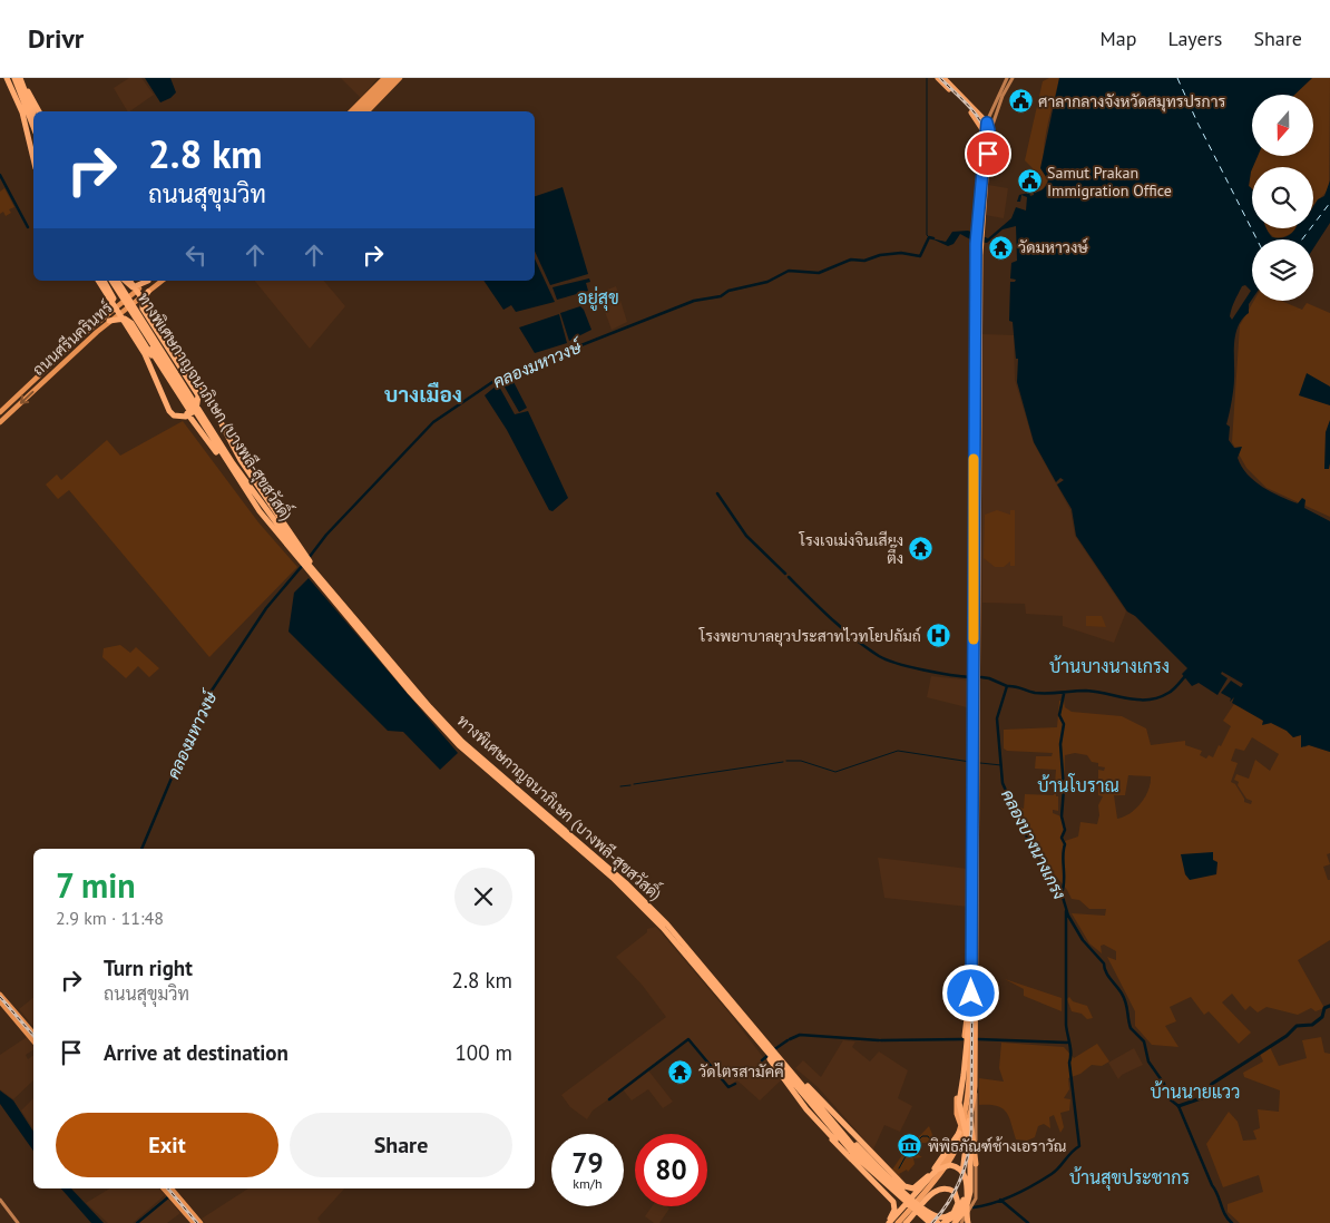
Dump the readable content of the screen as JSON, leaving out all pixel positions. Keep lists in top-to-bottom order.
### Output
{
  "streets": {
    "highway": ["ทางพิเศษกาญจนาภิเษก (บางพลี-สุขสวัสดิ์)"],
    "main road": ["ถนนศรีนครินทร์"]
  },
  "districts": [
    "อยู่สุข",
    "บางเมือง",
    "บ้านบางนางเกรง",
    "บ้านโบราณ",
    "บ้านนายแวว",
    "บ้านสุขประชากร"
  ],
  "water": ["คลองมหาวงษ์", "คลองบางนางเกรง"],
  "places": {
    "public building": ["ศาลากลางจังหวัดสมุทรปรการ", "Samut Prakan Immigration Office"],
    "temple": ["วัดมหาวงษ์", "โรงเจเม่งจินเสียง ตึ๊ง", "วัดไตรสามัคคี"],
    "hospital": ["โรงพยาบาลยุวประสาทไวทโยปถัมถ์"],
    "museum": ["พิพิธภัณฑ์ช้างเอราวัณ"]
  },
  "north": "bottom",
  "page": {
    "header": "Drivr",
    "nav": ["Map", "Layers", "Share"],
    "turn": ["2.8 km", "ถนนสุขุมวิท"],
    "heading": ["7 min", "2.9 km · 11:48"],
    "list": [
      {
        "name": "Turn right",
        "note": "ถนนสุขุมวิท",
        "value": "2.8 km"
      },
      {
        "name": "Arrive at destination",
        "value": "100 m"
      }
    ],
    "buttons": ["Exit", "Share"],
    "speed": "79 km/h",
    "limit": "80"
  }
}
